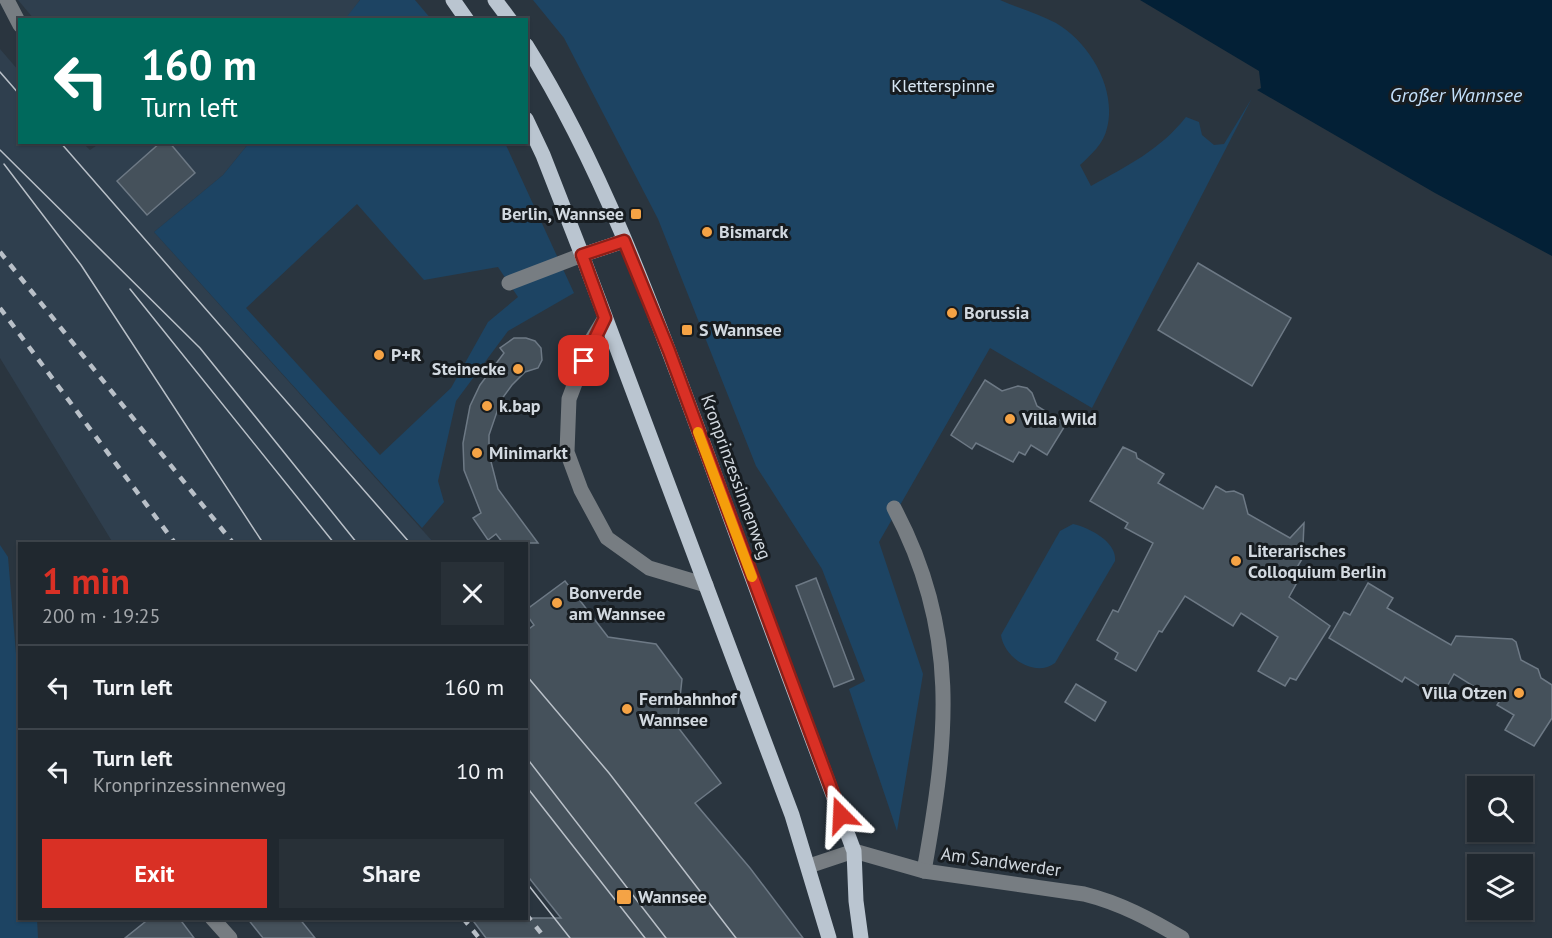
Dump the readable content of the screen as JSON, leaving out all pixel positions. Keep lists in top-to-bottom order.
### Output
{
  "streets": {
    "main road": ["Kronprinzessinnenweg"],
    "street": ["Am Sandwerder"]
  },
  "crossings": [
    ["Kronprinzessinnenweg", "Am Sandwerder"]
  ],
  "water": ["Großer Wannsee"],
  "parks": ["Kletterspinne"],
  "places": {
    "transit": ["Berlin, Wannsee", "S Wannsee", "Wannsee"],
    "other": [
      "Bismarck",
      "Borussia",
      "P+R",
      "Steinecke",
      "k.bap",
      "Villa Wild",
      "Minimarkt",
      "Literarisches Colloquium Berlin",
      "Bonverde am Wannsee",
      "Villa Otzen",
      "Fernbahnhof Wannsee"
    ]
  },
  "page": {
    "turn": ["160 m", "Turn left"],
    "heading": ["1 min", "200 m · 19:25"],
    "list": [
      {
        "name": "Turn left",
        "value": "160 m"
      },
      {
        "name": "Turn left",
        "note": "Kronprinzessinnenweg",
        "value": "10 m"
      }
    ],
    "buttons": ["Exit", "Share"]
  }
}
